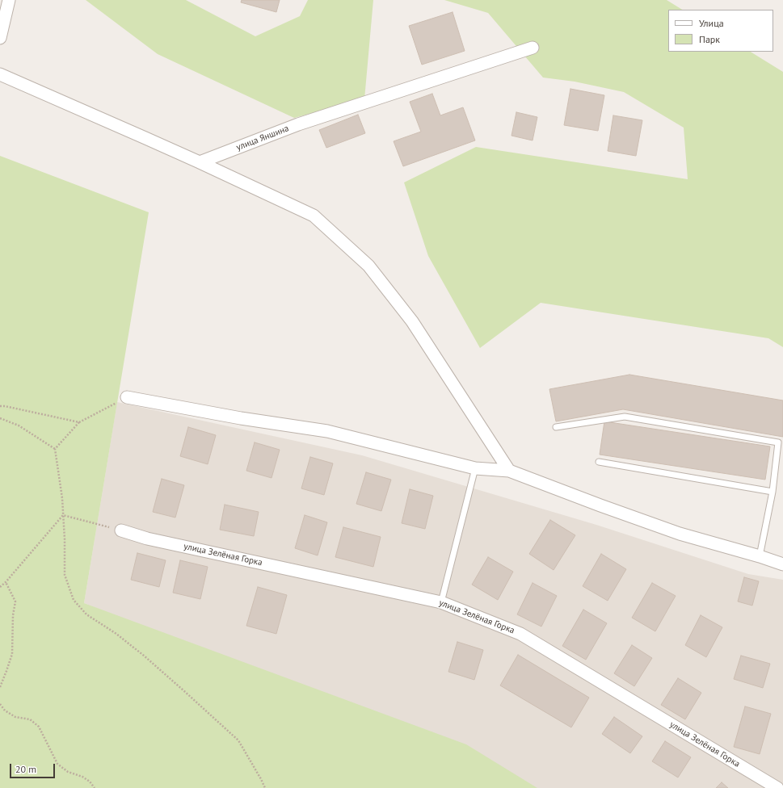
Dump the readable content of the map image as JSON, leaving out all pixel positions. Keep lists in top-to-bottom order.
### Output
{
  "streets": {
    "street": ["улица Яншина", "улица Зелёная Горка"]
  },
  "legend": ["Улица", "Парк"],
  "scale_bar": "20 m"
}
